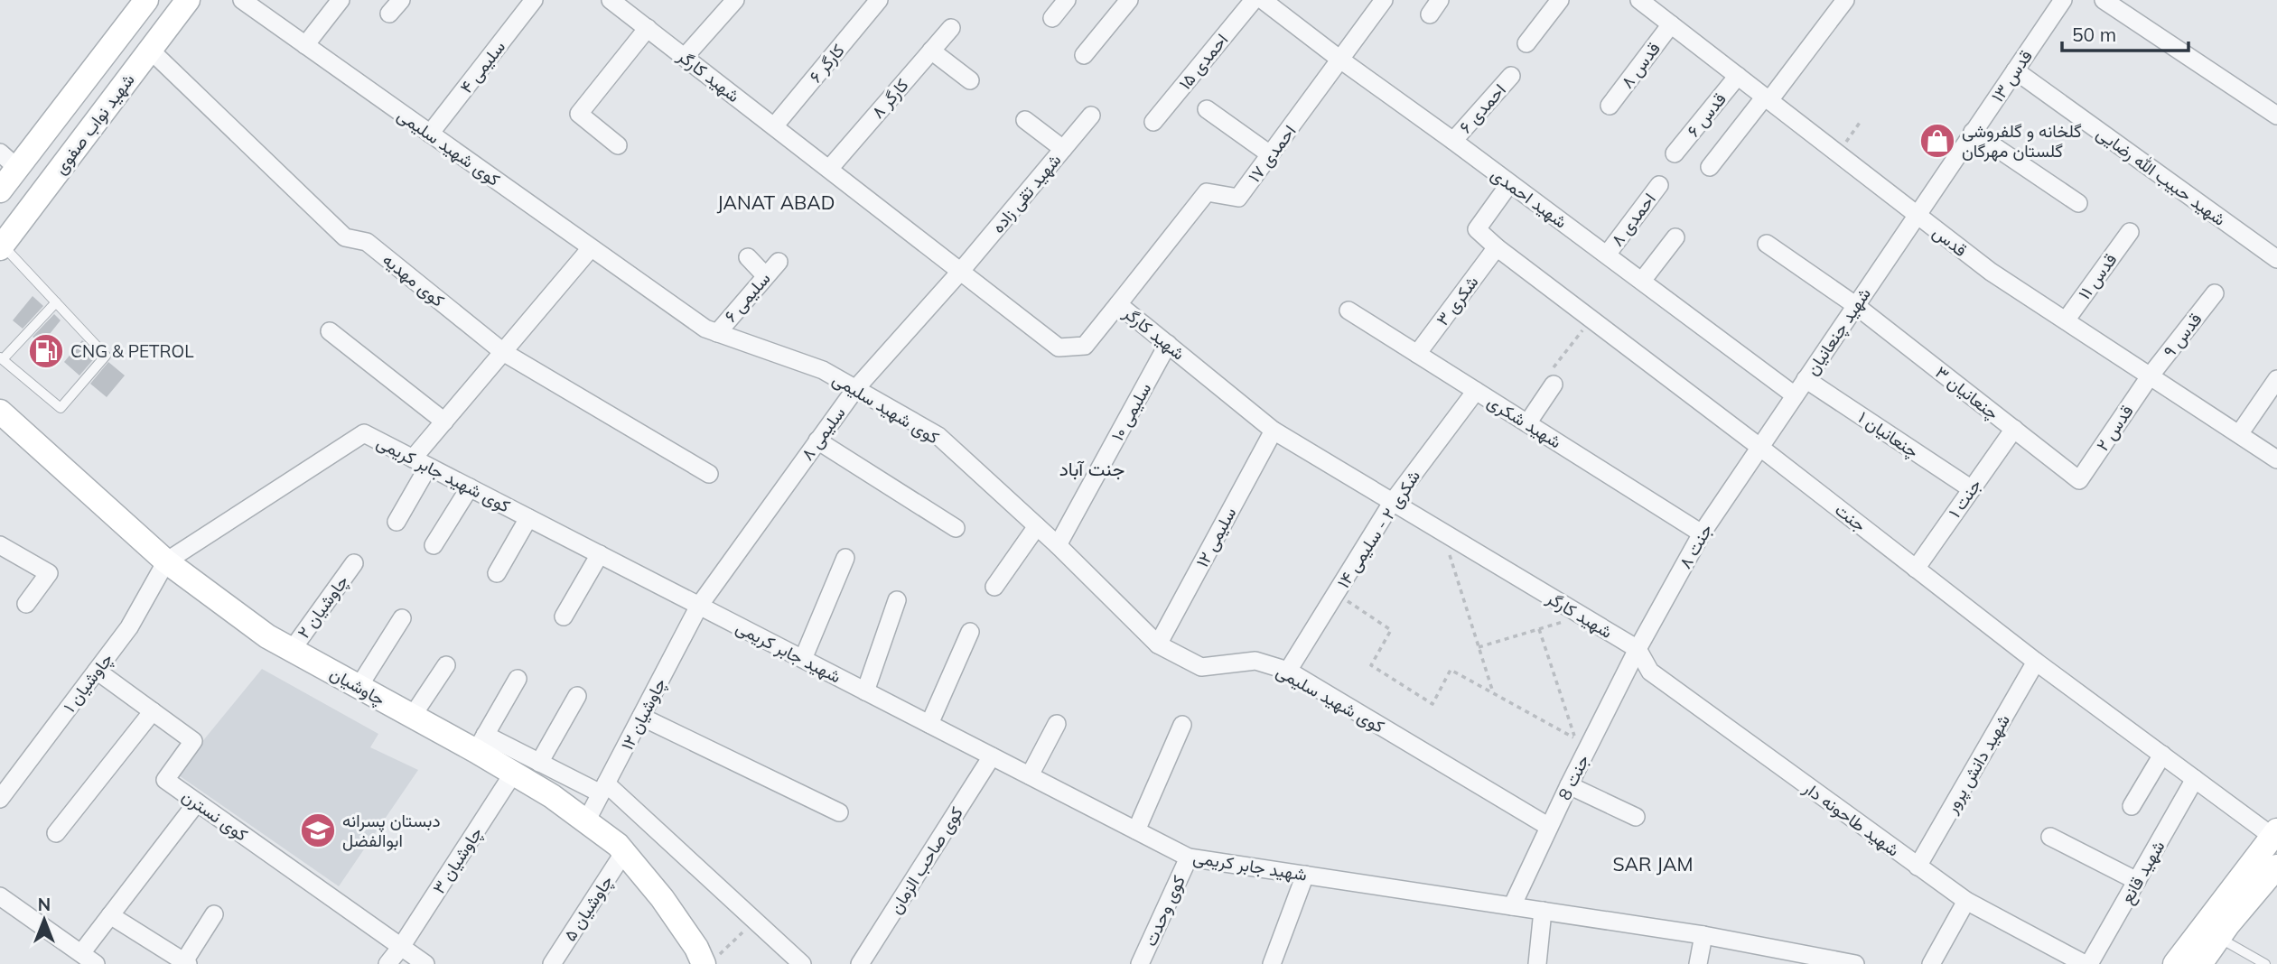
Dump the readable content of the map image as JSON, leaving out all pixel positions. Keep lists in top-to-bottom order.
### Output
{
  "streets": {
    "main road": ["شهید نواب صفوی", "چاوشیان"],
    "street": [
      "احمدی ۱۵",
      "کارگر ۶",
      "قدس ۸",
      "سلیمی ۴",
      "شهید کارگر",
      "قدس ۱۳",
      "کارگر ۸",
      "احمدی ۶",
      "قدس ۶",
      "کوی شهید سلیمی",
      "احمدی ۱۷",
      "شهید حبیب الله رضایی",
      "شهید تقی زاده",
      "شهید احمدی",
      "احمدی ۸",
      "قدس",
      "قدس ۱۱",
      "کوی مهدیه",
      "سلیمی ۶",
      "شکری ۳",
      "شهید چنعانیان",
      "قدس ۹",
      "چنعانیان ۳",
      "سلیمی ۱۰",
      "شهید شکری",
      "قدس ۲",
      "سلیمی ۸",
      "چنعانیان ۱",
      "کوی شهید جابر کریمی",
      "جنت ۱",
      "جنت",
      "شکری ۲ - سلیمی ۱۴",
      "سلیمی ۱۲",
      "جنت ۸",
      "چاوشیان ۲",
      "شهید جابر کریمی",
      "چاوشیان ۱",
      "چاوشیان ۱۲",
      "شهید دانش پرور",
      "جنت 8",
      "کوی نسترن",
      "شهيد طاحونه دار",
      "چاوشیان ۳",
      "کوی صاحب الزمان",
      "شهید قانع",
      "چاوشیان ۵",
      "کوی وحدت"
    ]
  },
  "crossings": [
    ["کارگر ۶", "شهید کارگر"],
    ["قدس ۸", "قدس"],
    ["سلیمی ۴", "کوی شهید سلیمی"],
    ["شهید کارگر", "کارگر ۸"],
    ["شهید کارگر", "احمدی ۱۷"],
    ["شهید کارگر", "شهید تقی زاده"],
    ["شهید کارگر", "سلیمی ۱۰"],
    ["شهید کارگر", "سلیمی ۸"],
    ["شهید کارگر", "شکری ۲ - سلیمی ۱۴"],
    ["شهید کارگر", "سلیمی ۱۲"],
    ["شهید کارگر", "جنت ۸"],
    ["شهید کارگر", "جنت 8"],
    ["شهید کارگر", "شهيد طاحونه دار"],
    ["قدس ۱۳", "شهید حبیب الله رضایی"],
    ["قدس ۱۳", "قدس"],
    ["قدس ۱۳", "شهید چنعانیان"],
    ["احمدی ۶", "شهید احمدی"],
    ["قدس ۶", "قدس"],
    ["شهید نواب صفوی", "کوی مهدیه"],
    ["کوی شهید سلیمی", "سلیمی ۶"],
    ["کوی شهید سلیمی", "سلیمی ۱۰"],
    ["کوی شهید سلیمی", "سلیمی ۸"],
    ["کوی شهید سلیمی", "شکری ۲ - سلیمی ۱۴"],
    ["کوی شهید سلیمی", "سلیمی ۱۲"],
    ["کوی شهید سلیمی", "جنت 8"],
    ["احمدی ۱۷", "شهید احمدی"],
    ["شهید تقی زاده", "سلیمی ۸"],
    ["شهید احمدی", "احمدی ۸"],
    ["شهید احمدی", "شهید چنعانیان"],
    ["شهید احمدی", "جنت"],
    ["قدس", "قدس ۱۱"],
    ["قدس", "شهید چنعانیان"],
    ["قدس", "قدس ۹"],
    ["قدس", "قدس ۲"],
    ["شکری ۳", "شهید شکری"],
    ["شکری ۳", "جنت"],
    ["شهید چنعانیان", "چنعانیان ۳"],
    ["شهید چنعانیان", "چنعانیان ۱"],
    ["شهید چنعانیان", "جنت"],
    ["شهید چنعانیان", "جنت ۸"],
    ["قدس ۹", "قدس ۲"],
    ["چنعانیان ۳", "قدس ۲"],
    ["چنعانیان ۳", "جنت ۱"],
    ["شهید شکری", "شکری ۲ - سلیمی ۱۴"],
    ["شهید شکری", "جنت ۸"],
    ["سلیمی ۸", "کوی شهید جابر کریمی"],
    ["سلیمی ۸", "شهید جابر کریمی"],
    ["سلیمی ۸", "چاوشیان ۱۲"],
    ["چنعانیان ۱", "جنت ۱"],
    ["کوی شهید جابر کریمی", "شهید جابر کریمی"],
    ["کوی شهید جابر کریمی", "چاوشیان ۱"],
    ["کوی شهید جابر کریمی", "چاوشیان"],
    ["کوی شهید جابر کریمی", "چاوشیان ۱۲"],
    ["جنت ۱", "جنت"],
    ["جنت", "جنت ۸"],
    ["جنت", "شهید دانش پرور"],
    ["جنت", "شهید قانع"],
    ["جنت ۸", "جنت 8"],
    ["جنت ۸", "شهيد طاحونه دار"],
    ["چاوشیان ۲", "چاوشیان"],
    ["شهید جابر کریمی", "چاوشیان ۱۲"],
    ["شهید جابر کریمی", "جنت 8"],
    ["شهید جابر کریمی", "کوی صاحب الزمان"],
    ["شهید جابر کریمی", "کوی وحدت"],
    ["چاوشیان ۱", "چاوشیان"],
    ["چاوشیان ۱", "کوی نسترن"],
    ["چاوشیان", "چاوشیان ۱۲"],
    ["چاوشیان", "چاوشیان ۳"],
    ["چاوشیان", "چاوشیان ۵"],
    ["شهید دانش پرور", "شهيد طاحونه دار"],
    ["جنت 8", "شهيد طاحونه دار"],
    ["کوی نسترن", "چاوشیان ۳"],
    ["شهيد طاحونه دار", "شهید قانع"]
  ],
  "districts": ["JANAT ABAD", "جنت آباد", "SAR JAM"],
  "places": {
    "shop": ["گلخانه و گلفروشی گلستان مهرگان"],
    "fuel station": ["CNG & PETROL"],
    "school or university": ["دبستان پسرانه ابوالفضل"]
  },
  "scale_bar": "50 m",
  "north": "top"
}
